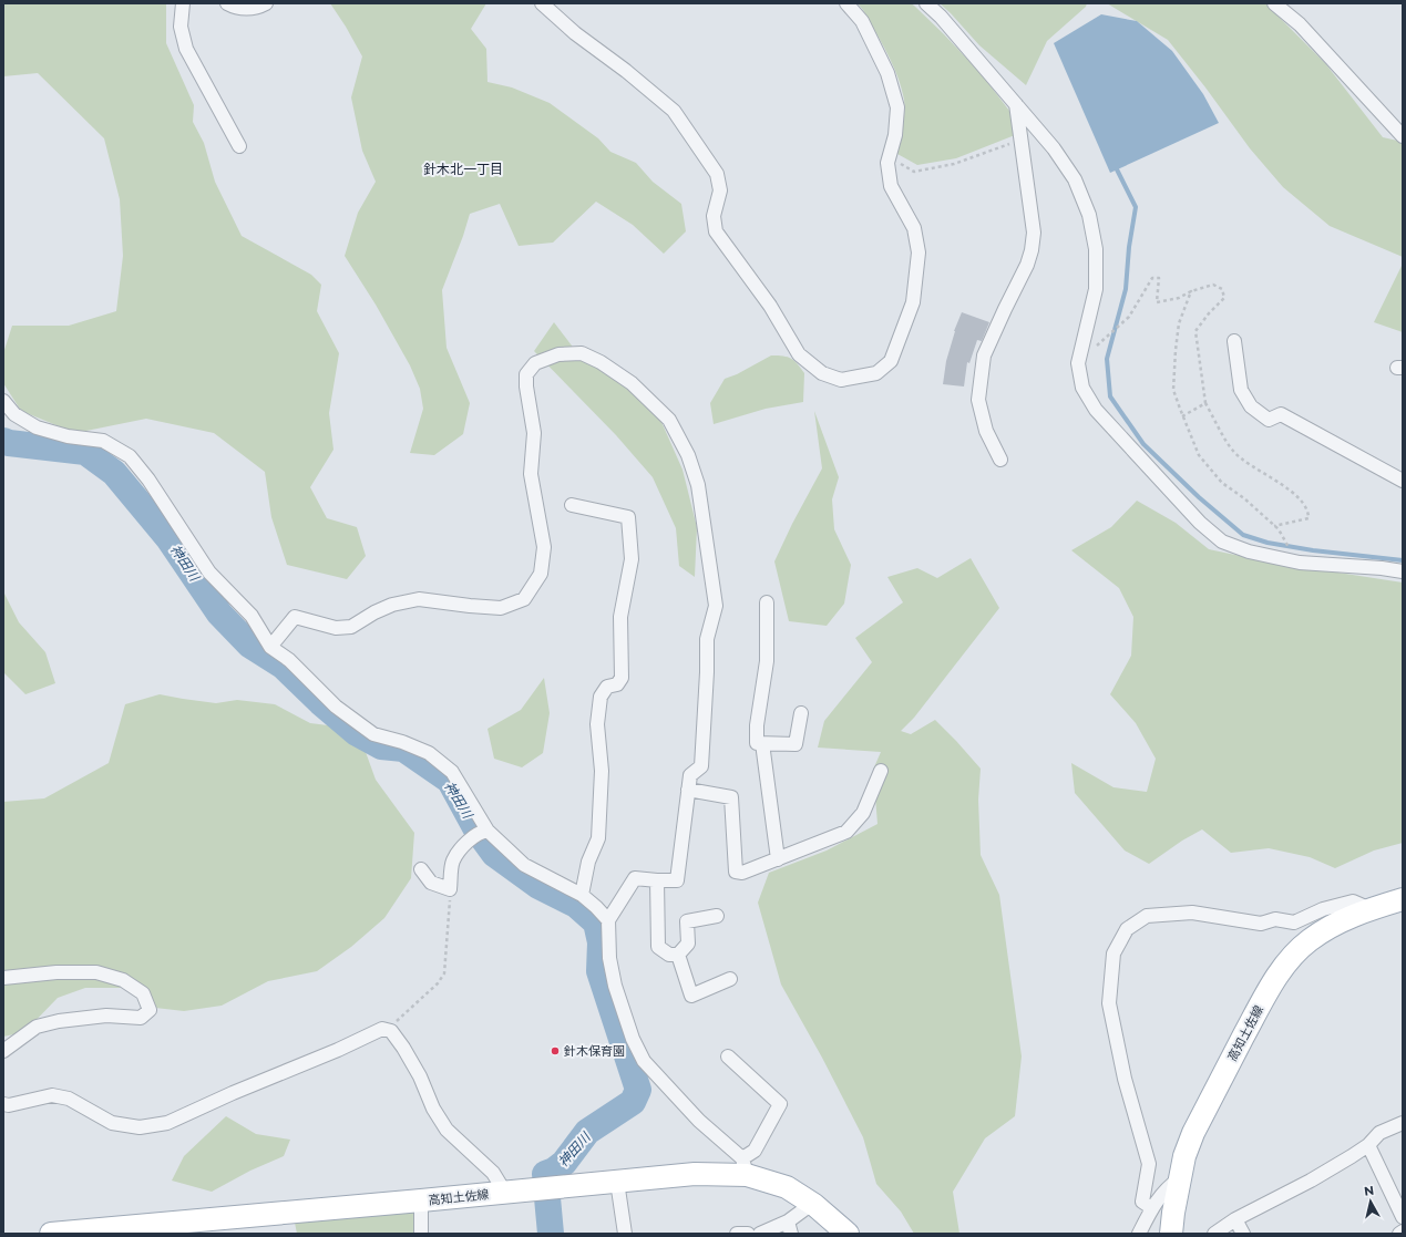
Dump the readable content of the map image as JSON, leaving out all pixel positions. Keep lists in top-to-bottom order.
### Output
{
  "streets": {
    "main road": ["高知土佐線"]
  },
  "districts": ["針木北一丁目"],
  "water": ["神田川"],
  "places": ["針木保育園"],
  "north": "top"
}
